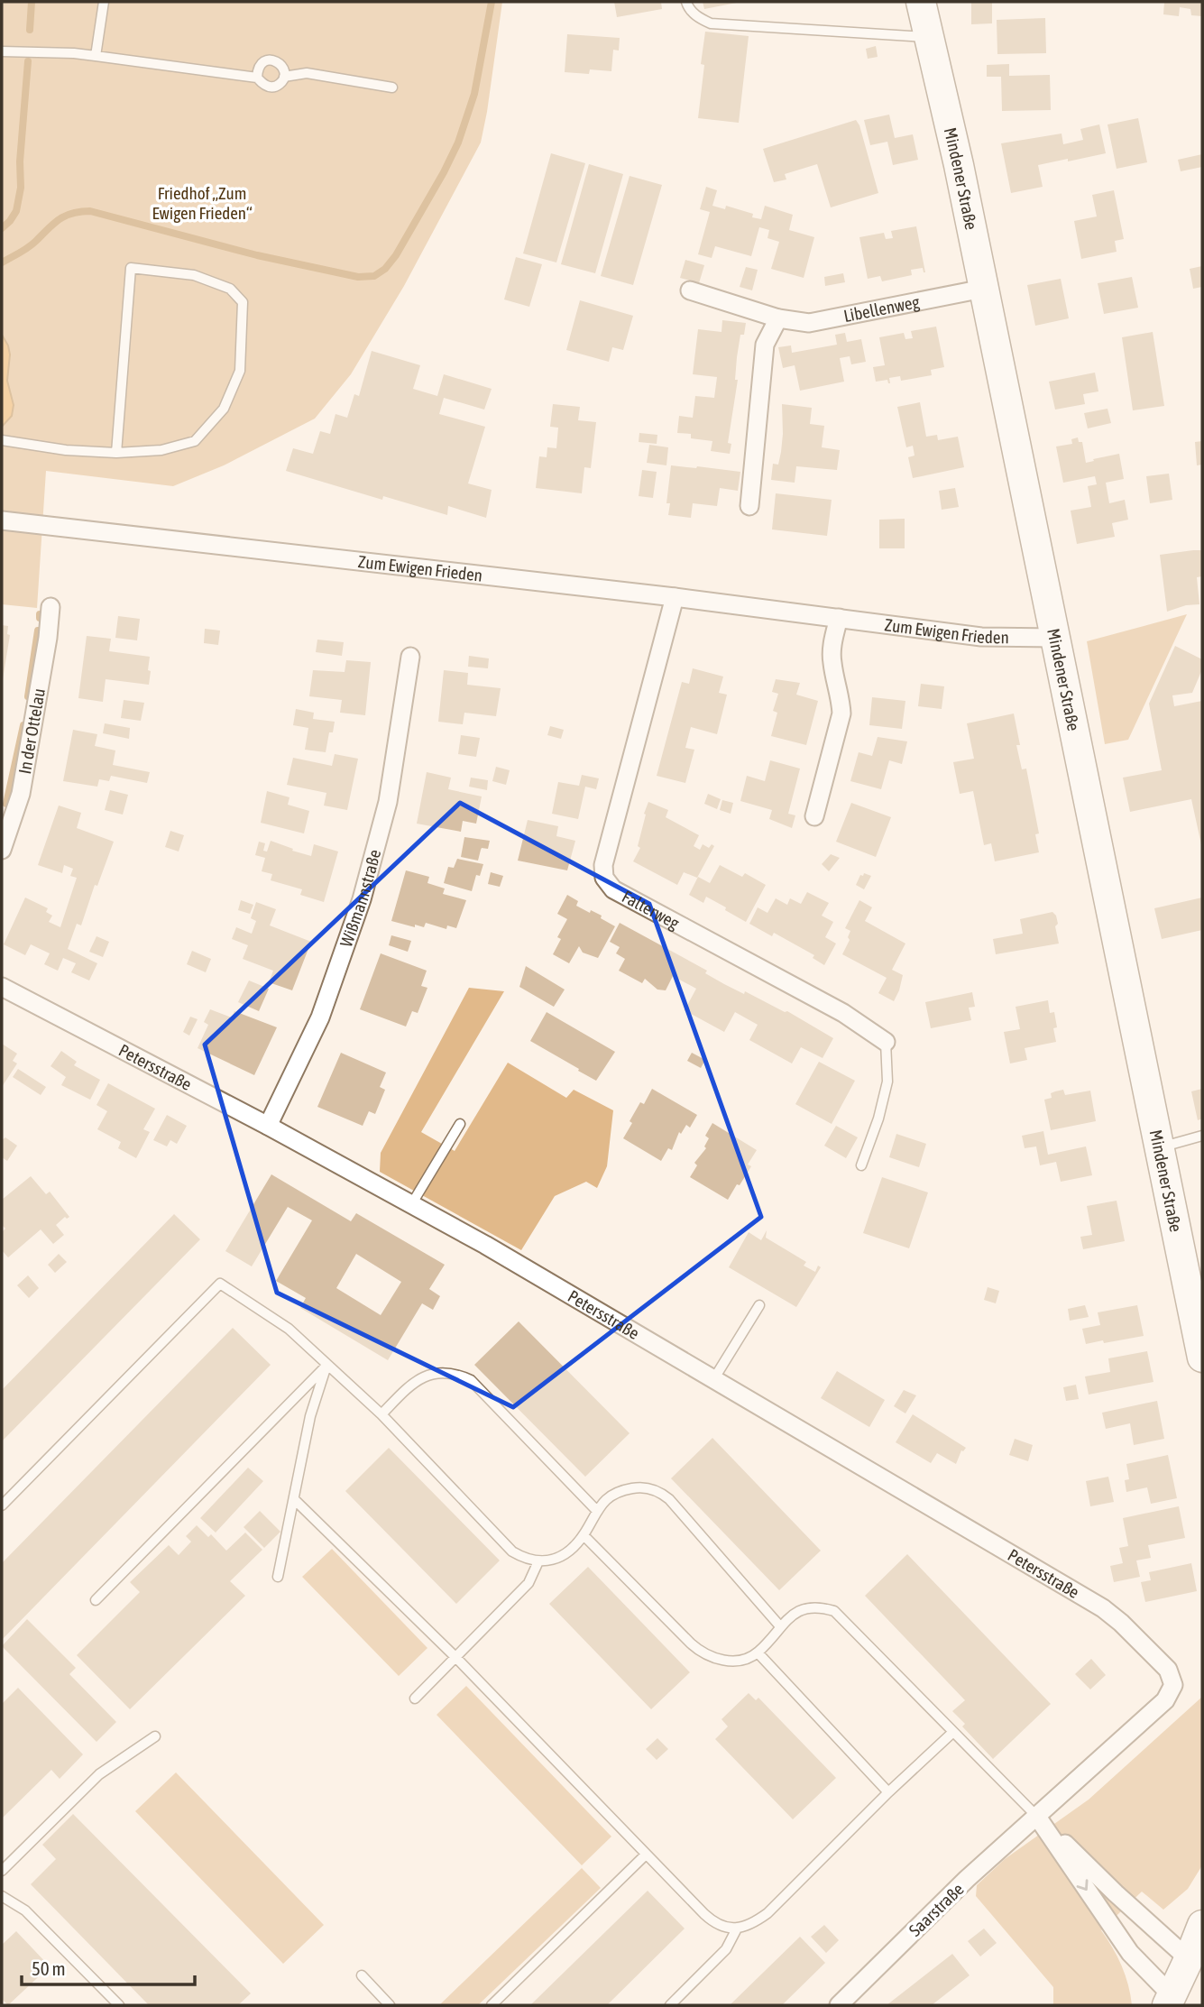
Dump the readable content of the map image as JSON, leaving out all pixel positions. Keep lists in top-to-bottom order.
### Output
{
  "streets": {
    "main road": ["Mindener Straße"],
    "street": [
      "Libellenweg",
      "Zum Ewigen Frieden",
      "In der Ottelau",
      "Wißmannstraße",
      "Falterweg",
      "Petersstraße",
      "Saarstraße"
    ]
  },
  "crossings": [
    ["Mindener Straße", "Libellenweg"],
    ["Mindener Straße", "Zum Ewigen Frieden"],
    ["Zum Ewigen Frieden", "Falterweg"],
    ["Wißmannstraße", "Petersstraße"],
    ["Petersstraße", "Saarstraße"]
  ],
  "parks": ["Friedhof „Zum Ewigen Frieden“"],
  "scale_bar": "50 m"
}
